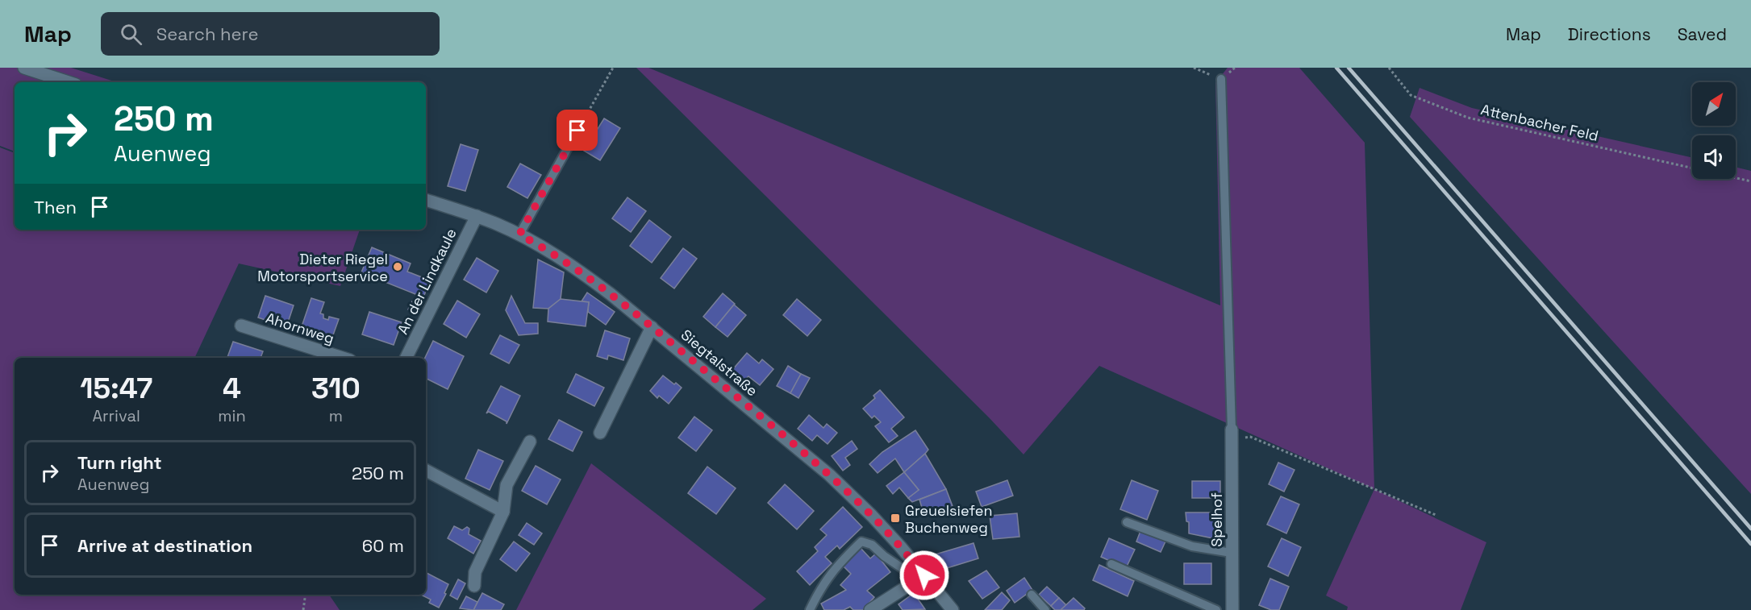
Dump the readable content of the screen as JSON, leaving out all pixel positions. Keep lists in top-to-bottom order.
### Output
{
  "streets": {
    "street": [
      "An der Lindkaule",
      "Ahornweg",
      "Siegtalstraße",
      "Spelhof"
    ],
    "path": ["Attenbacher Feld"]
  },
  "crossings": [
    ["An der Lindkaule", "Siegtalstraße"]
  ],
  "places": {
    "other": ["Dieter Riegel Motorsportservice"],
    "transit": ["Greuelsiefen Buchenweg"]
  },
  "north": "top right",
  "page": {
    "header": "Map",
    "search": "Search here",
    "nav": ["Map", "Directions", "Saved"],
    "turn": ["250 m", "Auenweg"],
    "then": "Then",
    "eta": [
      "15:47",
      "Arrival",
      "4",
      "min",
      "310",
      "m"
    ],
    "list": [
      {
        "name": "Turn right",
        "note": "Auenweg",
        "value": "250 m"
      },
      {
        "name": "Arrive at destination",
        "value": "60 m"
      }
    ]
  }
}
